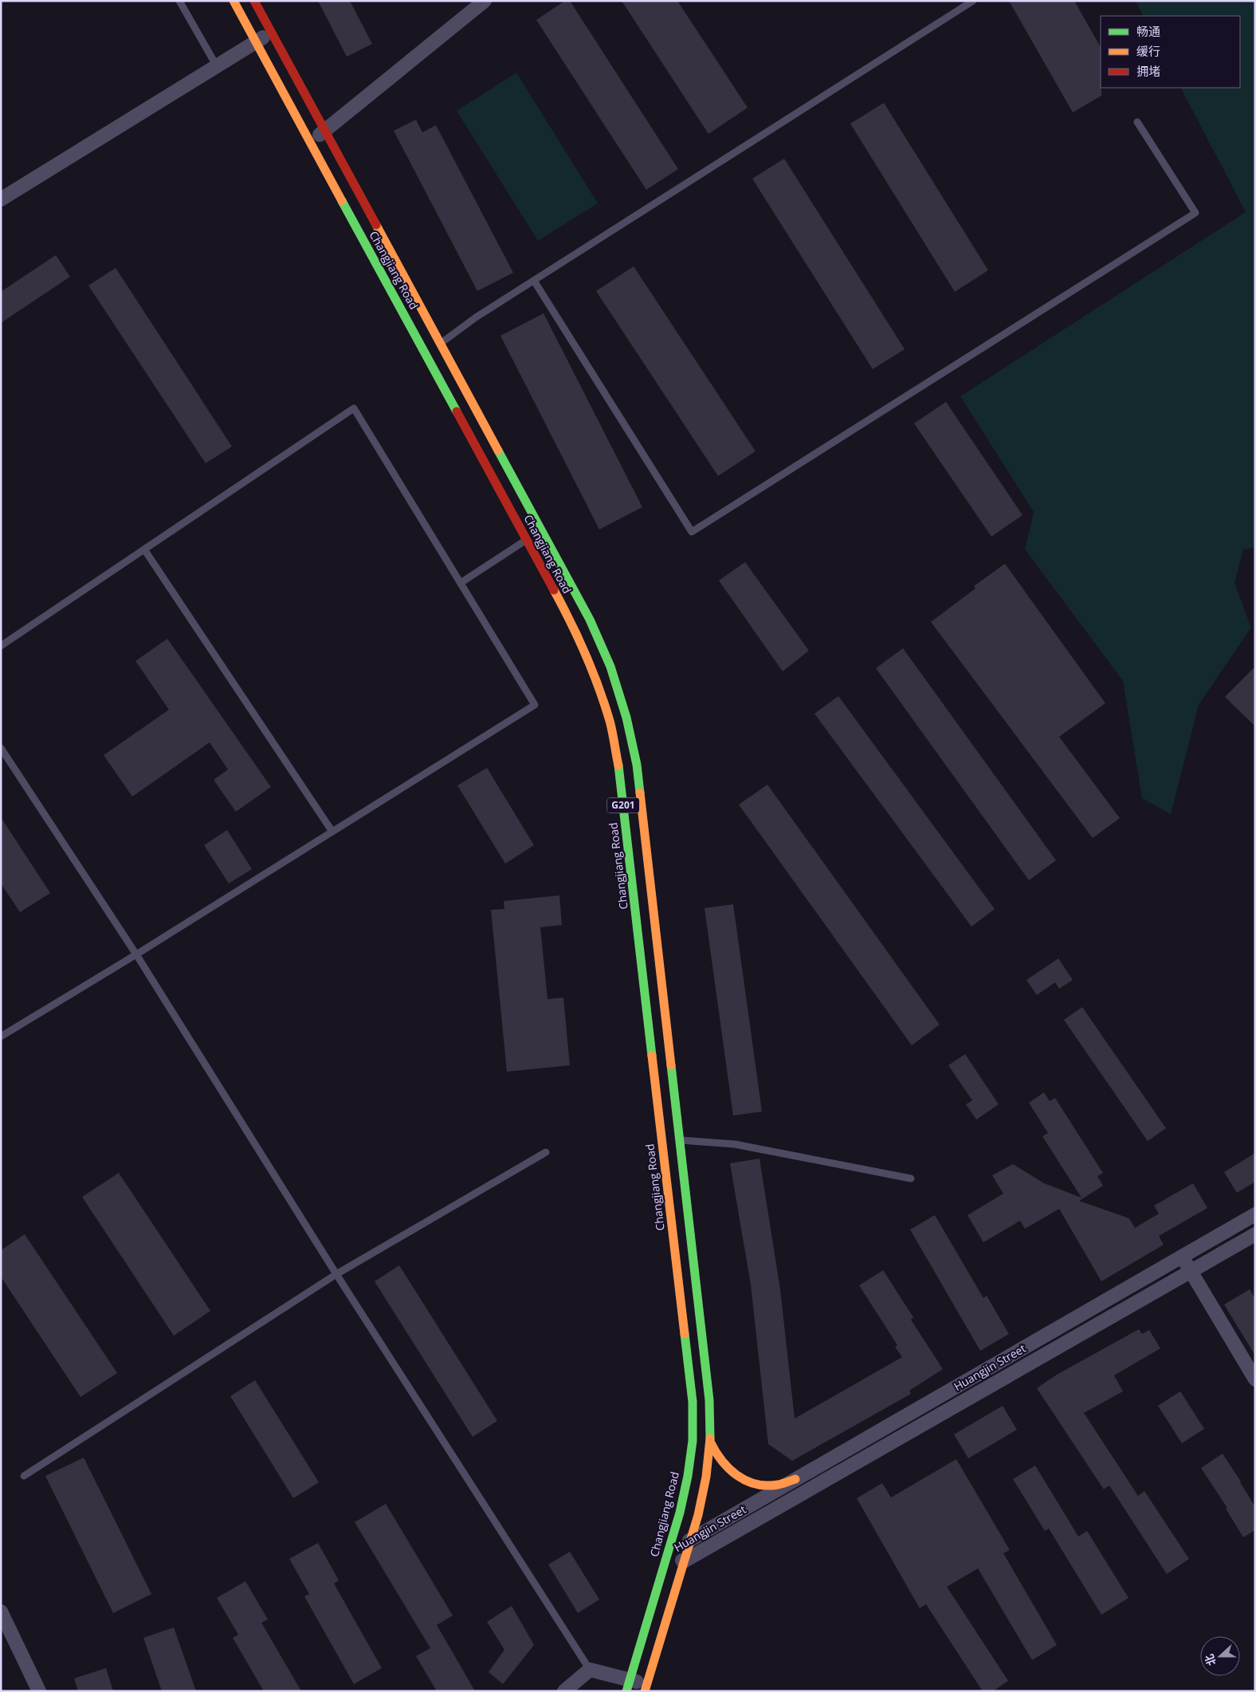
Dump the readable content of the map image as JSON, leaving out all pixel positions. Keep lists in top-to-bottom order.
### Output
{
  "streets": {
    "highway": ["Changjiang Road", "G201"],
    "street": ["Huangjin Street"]
  },
  "crossings": [
    ["Changjiang Road", "Huangjin Street"]
  ],
  "legend": ["畅通", "缓行", "拥堵"],
  "north": "left"
}
